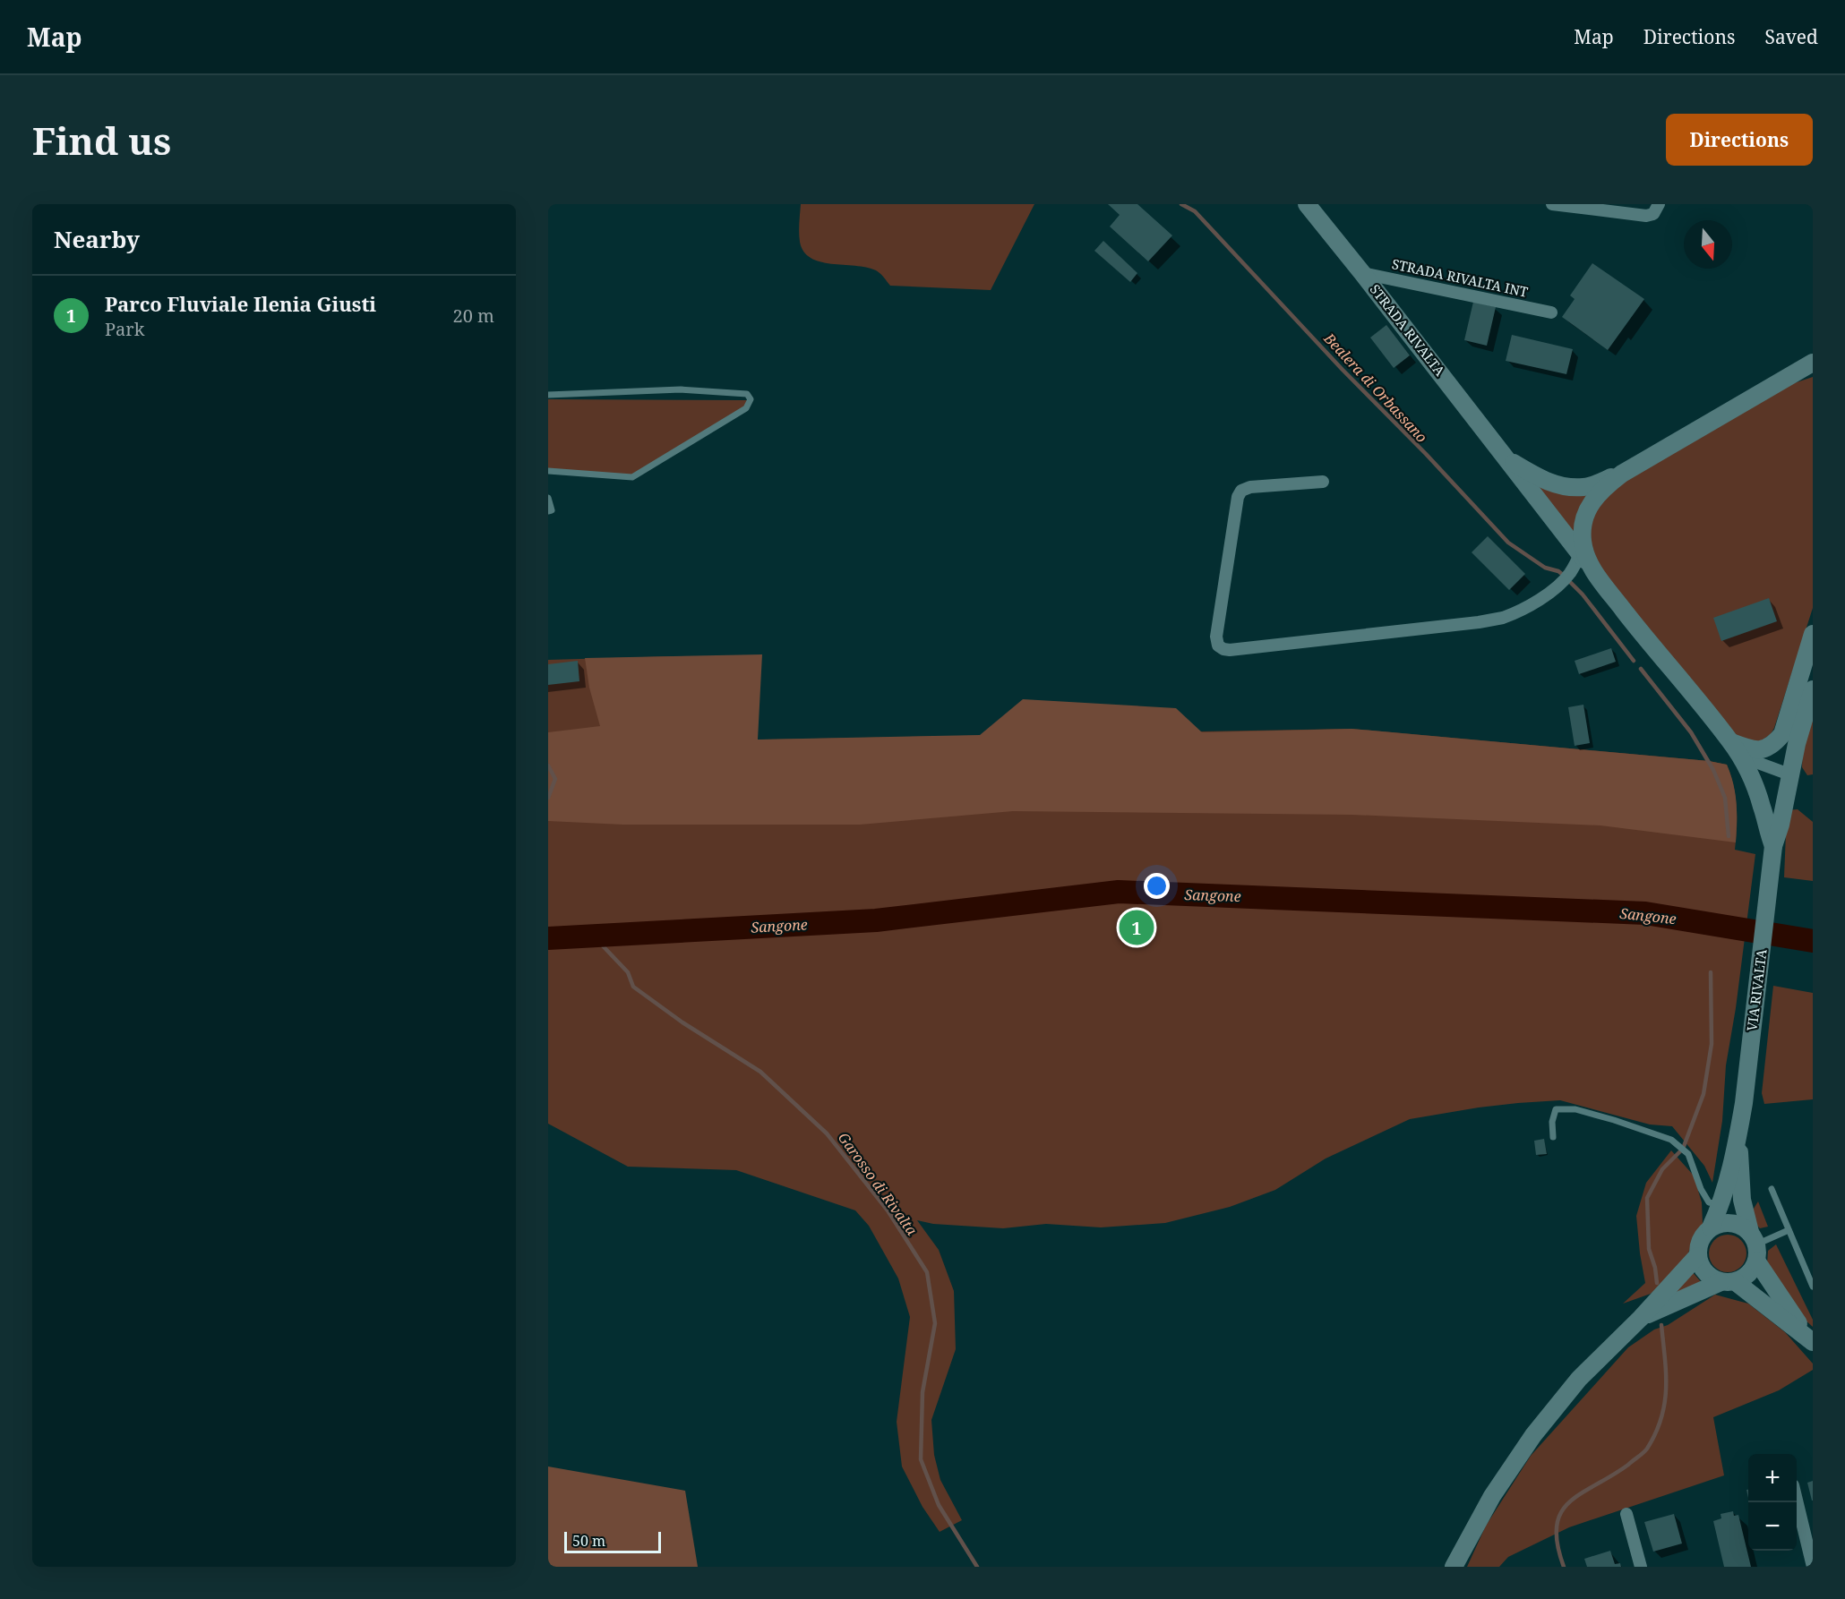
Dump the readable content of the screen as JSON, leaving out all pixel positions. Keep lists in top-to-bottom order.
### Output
{
  "streets": {
    "main road": ["STRADA RIVALTA", "VIA RIVALTA"],
    "street": ["STRADA RIVALTA INT"]
  },
  "crossings": [
    ["STRADA RIVALTA INT", "STRADA RIVALTA"],
    ["STRADA RIVALTA", "VIA RIVALTA"]
  ],
  "water": ["Bealera di Orbassano", "Sangone", "Garosso di Rivalta"],
  "scale_bar": "50 m",
  "north": "bottom",
  "page": {
    "header": "Map",
    "nav": ["Map", "Directions", "Saved"],
    "buttons": "Directions",
    "title": "Find us",
    "heading": "Nearby",
    "list": [
      {
        "mark": "1",
        "name": "Parco Fluviale Ilenia Giusti",
        "note": "Park",
        "value": "20 m"
      }
    ],
    "pins": "1",
    "map_buttons": ["+", "−"],
    "scale": "50 m"
  }
}
